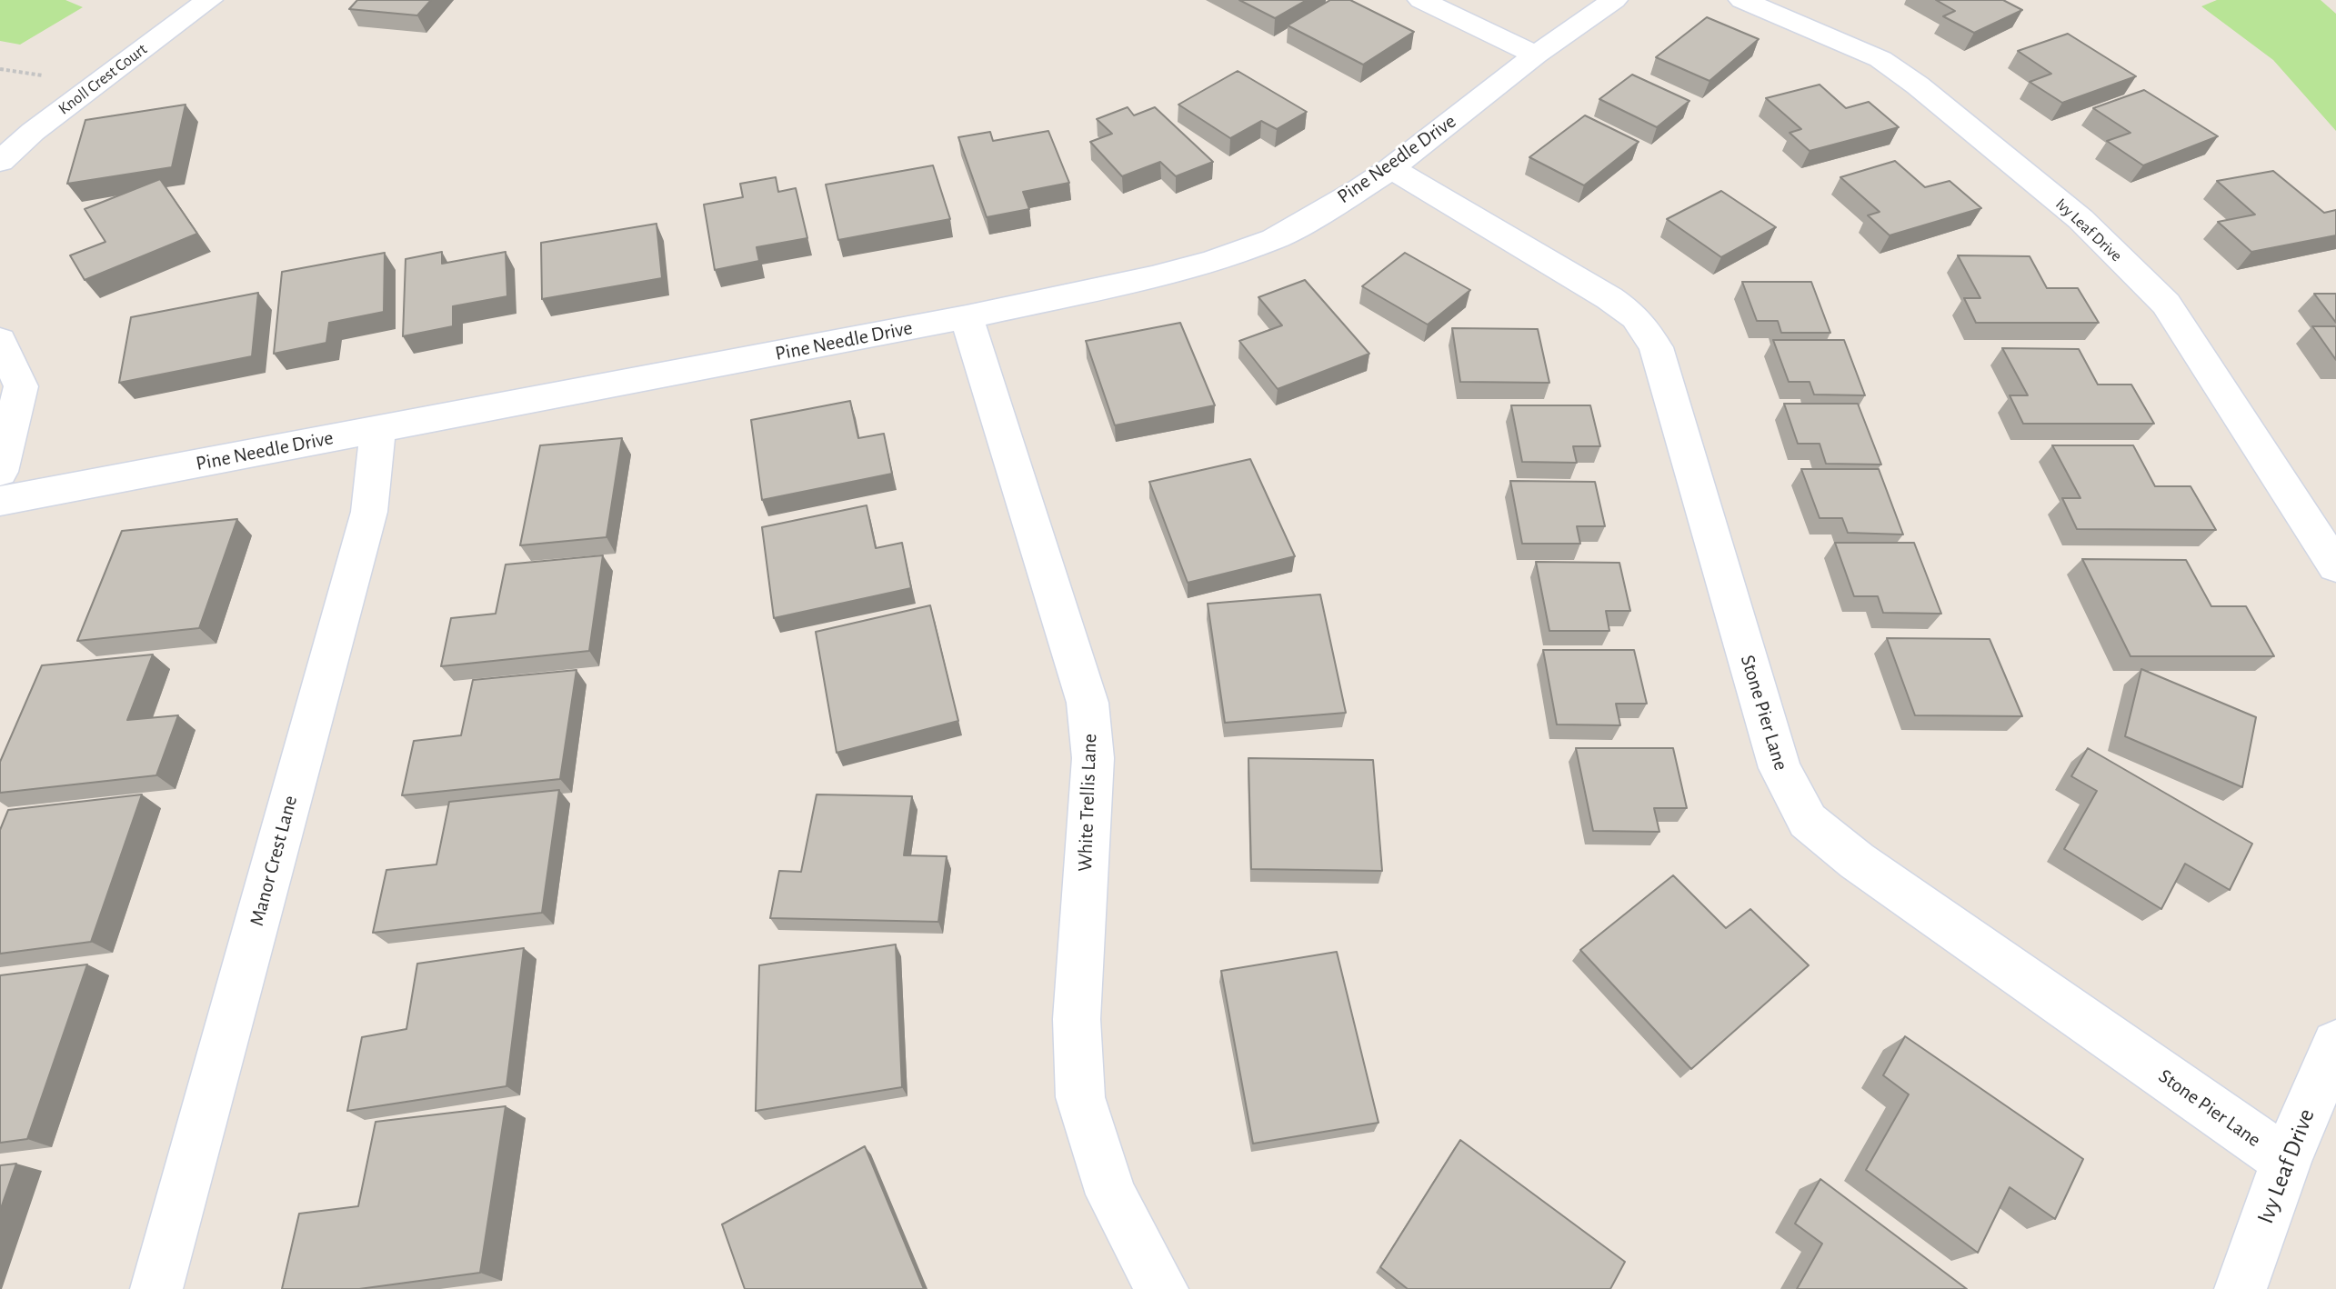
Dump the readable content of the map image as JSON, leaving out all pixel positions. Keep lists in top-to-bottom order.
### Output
{
  "streets": {
    "street": [
      "Knoll Crest Court",
      "Pine Needle Drive",
      "Ivy Leaf Drive",
      "Stone Pier Lane",
      "White Trellis Lane",
      "Manor Crest Lane"
    ]
  },
  "crossings": [
    ["Pine Needle Drive", "Stone Pier Lane"],
    ["Pine Needle Drive", "White Trellis Lane"],
    ["Pine Needle Drive", "Manor Crest Lane"],
    ["Ivy Leaf Drive", "Stone Pier Lane"]
  ]
}
